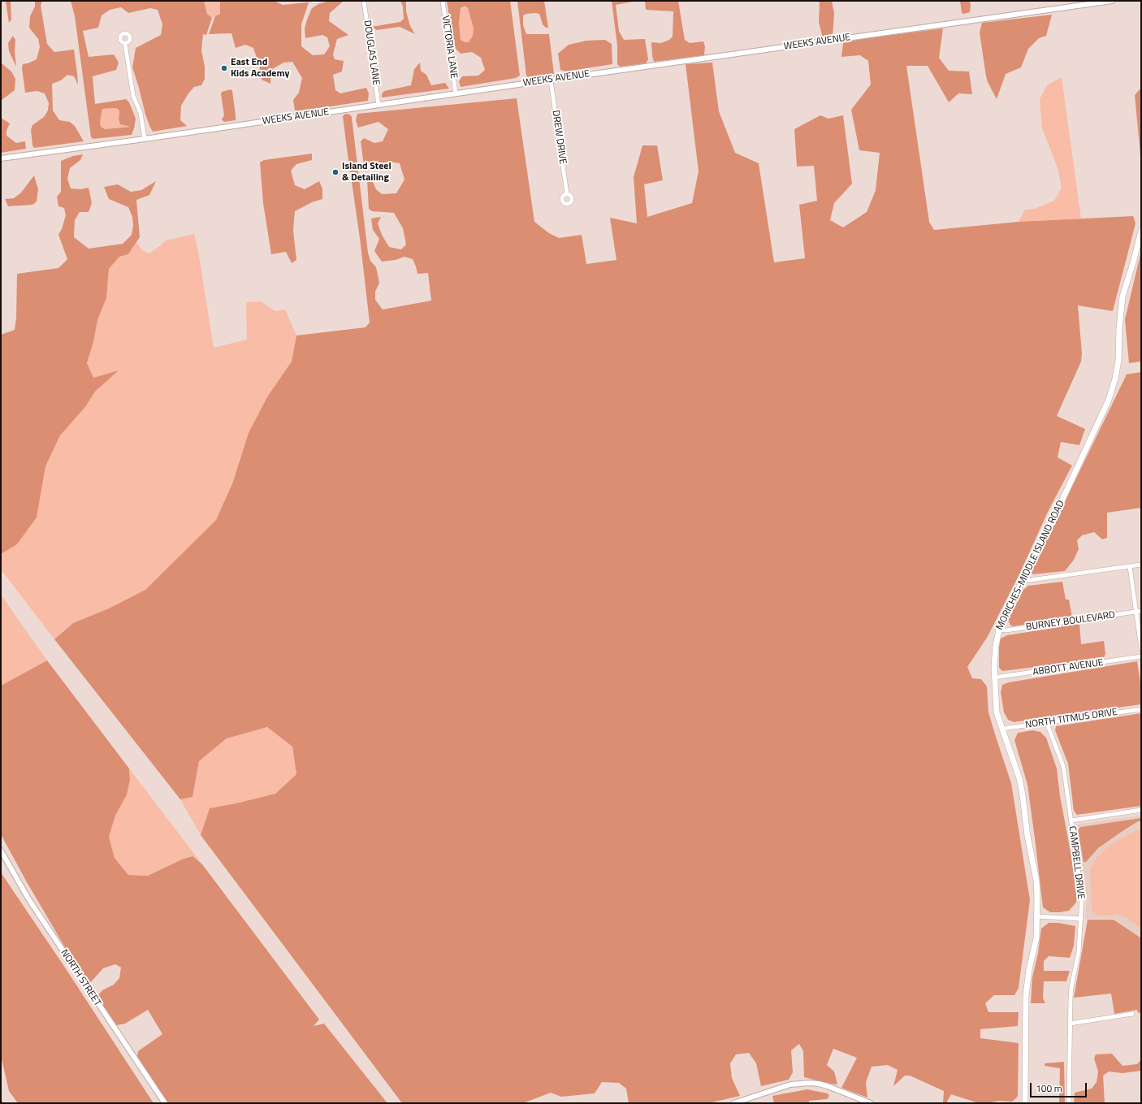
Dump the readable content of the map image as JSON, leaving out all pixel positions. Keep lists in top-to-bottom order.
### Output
{
  "streets": {
    "main road": ["MORICHES-MIDDLE ISLAND ROAD"],
    "street": [
      "WEEKS AVENUE",
      "VICTORIA LANE",
      "DOUGLAS LANE",
      "DREW DRIVE",
      "BURNEY BOULEVARD",
      "ABBOTT AVENUE",
      "NORTH TITMUS DRIVE",
      "CAMPBELL DRIVE",
      "NORTH STREET"
    ]
  },
  "crossings": [
    ["WEEKS AVENUE", "VICTORIA LANE"],
    ["WEEKS AVENUE", "DOUGLAS LANE"],
    ["WEEKS AVENUE", "DREW DRIVE"],
    ["MORICHES-MIDDLE ISLAND ROAD", "BURNEY BOULEVARD"],
    ["MORICHES-MIDDLE ISLAND ROAD", "ABBOTT AVENUE"],
    ["MORICHES-MIDDLE ISLAND ROAD", "NORTH TITMUS DRIVE"],
    ["NORTH TITMUS DRIVE", "CAMPBELL DRIVE"]
  ],
  "places": ["East End Kids Academy", "Island Steel & Detailing"],
  "scale_bar": "100 m"
}
